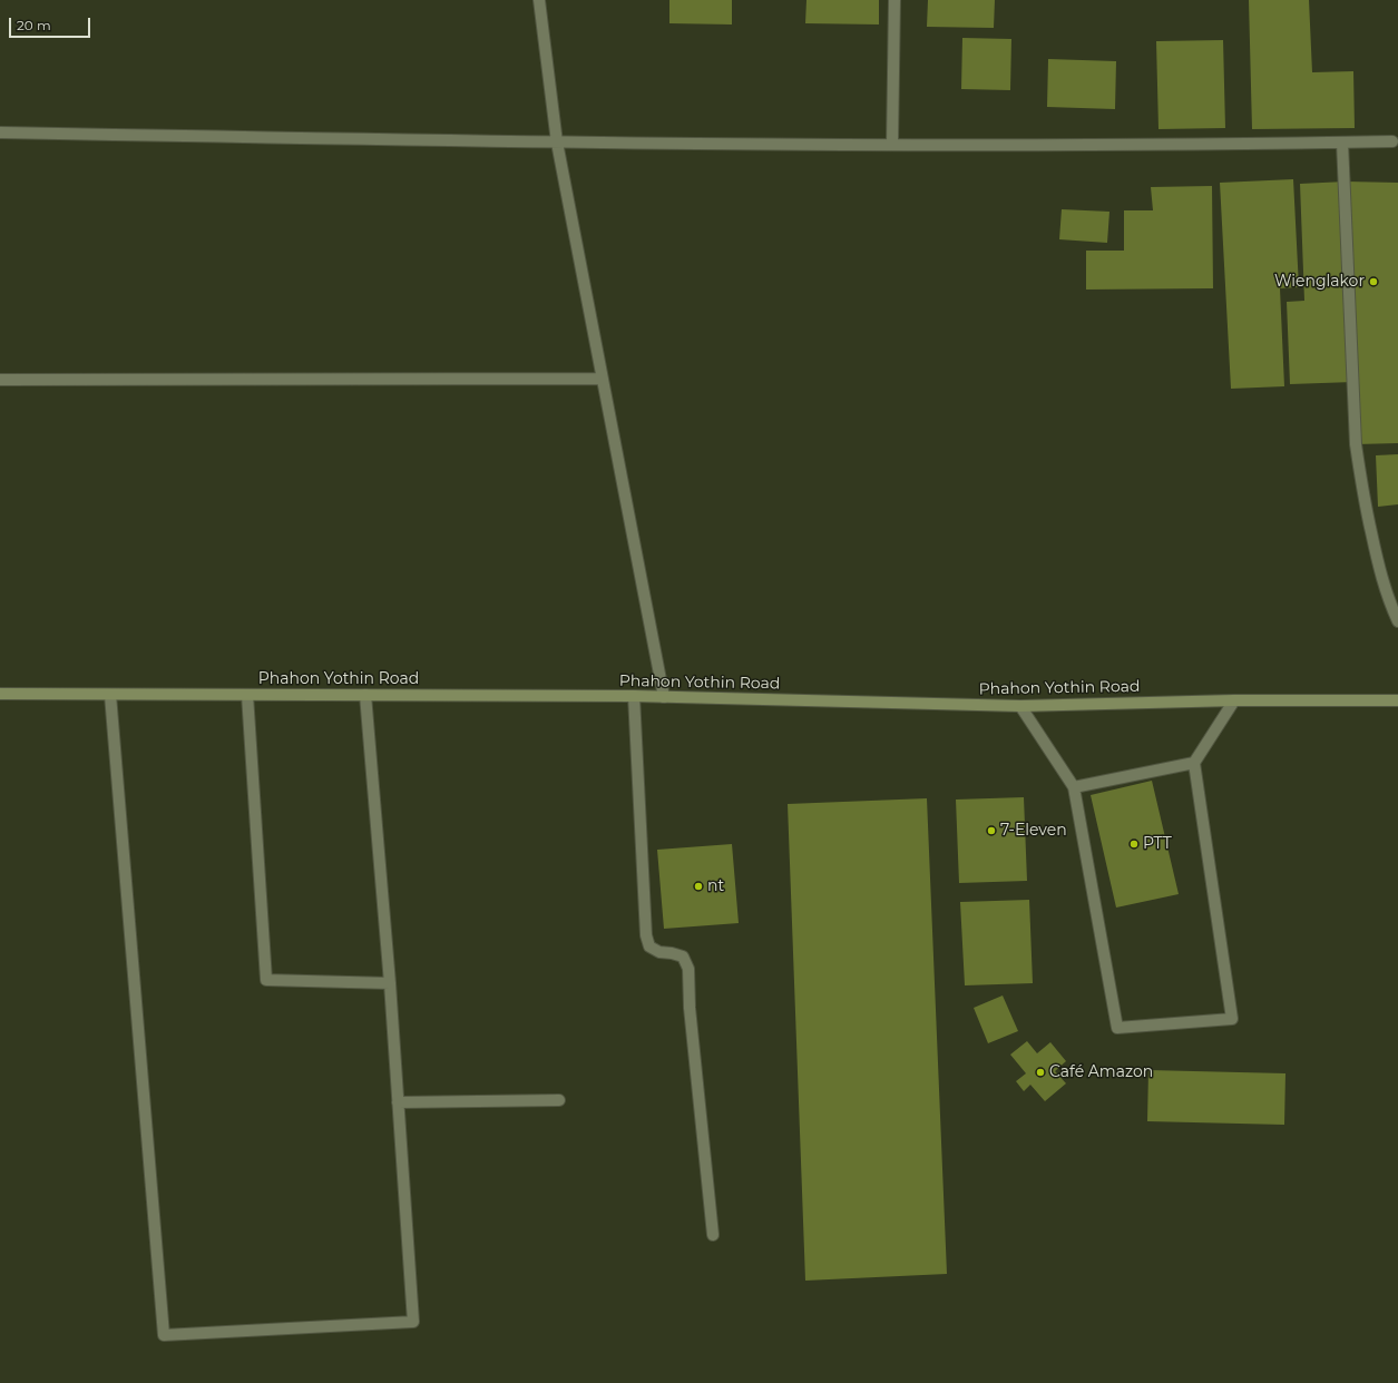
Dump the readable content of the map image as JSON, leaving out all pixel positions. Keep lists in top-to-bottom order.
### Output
{
  "streets": {
    "main road": ["Phahon Yothin Road"]
  },
  "places": [
    "Wienglakor",
    "7-Eleven",
    "PTT",
    "nt",
    "Café Amazon"
  ],
  "scale_bar": "20 m"
}
